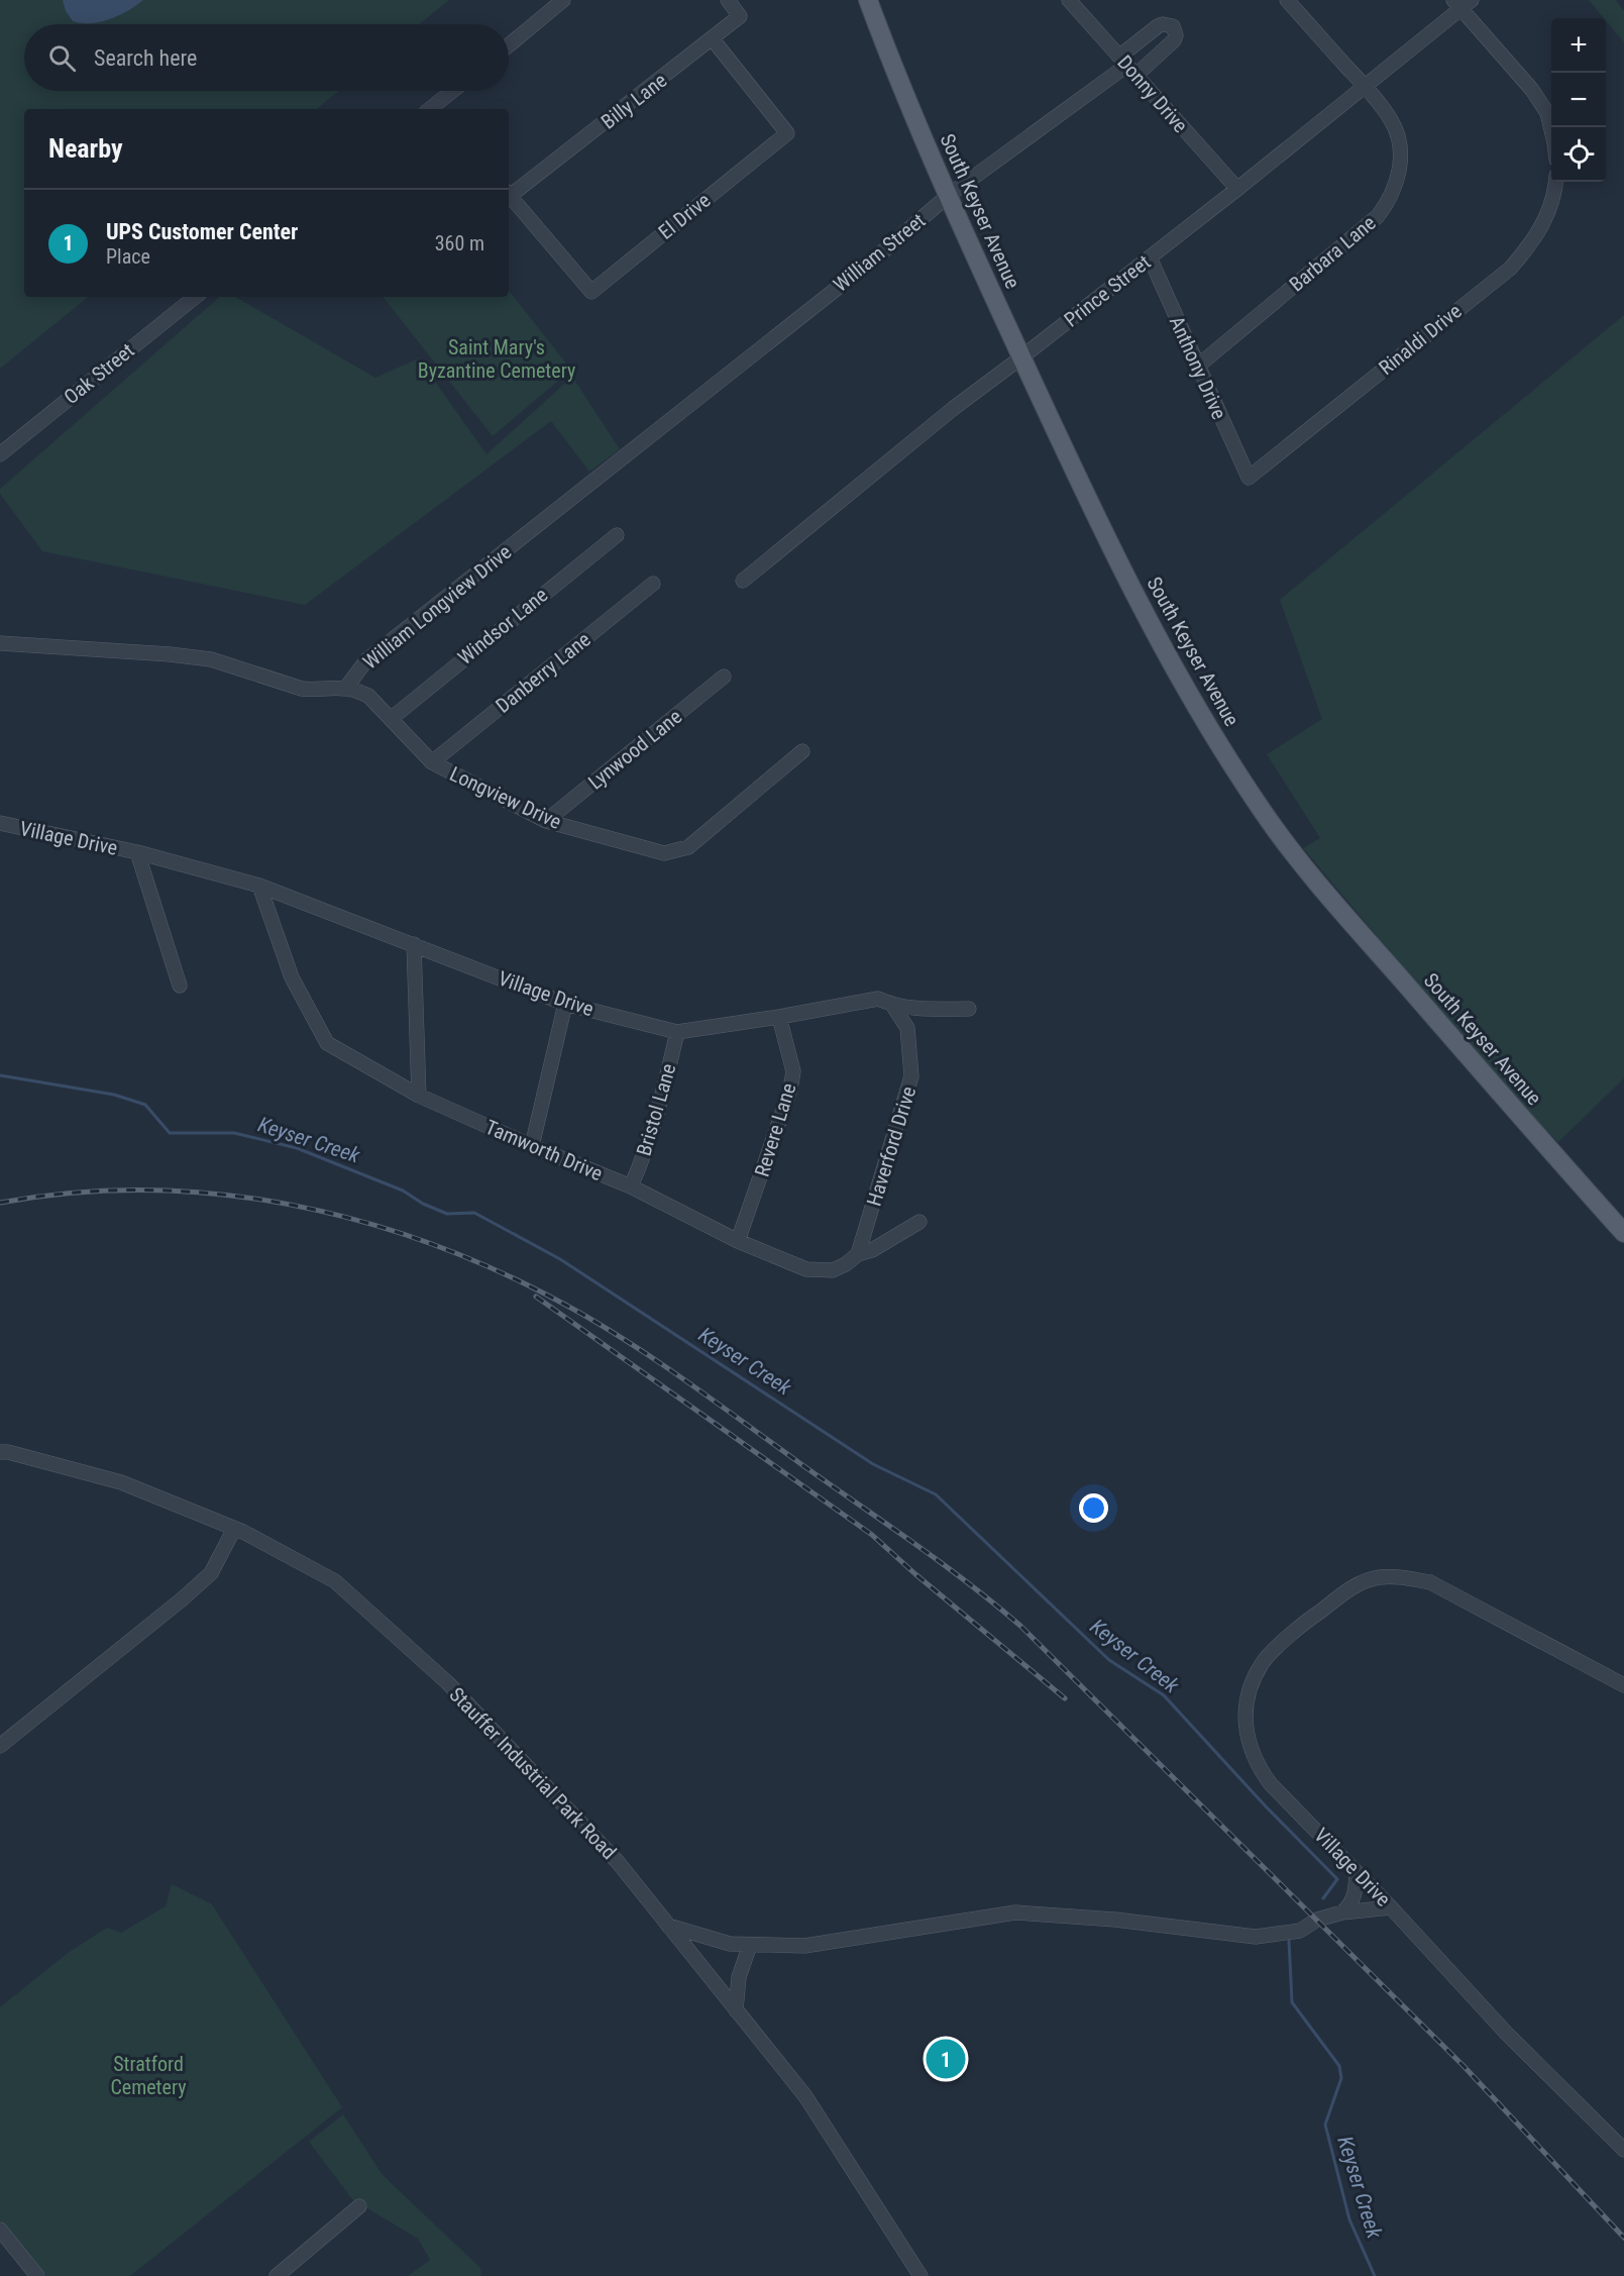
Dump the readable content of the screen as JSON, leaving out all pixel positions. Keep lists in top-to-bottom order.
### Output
{
  "streets": {
    "main road": ["South Keyser Avenue"],
    "street": [
      "Donny Drive",
      "Billy Lane",
      "El Drive",
      "William Street",
      "Barbara Lane",
      "Prince Street",
      "Rinaldi Drive",
      "Anthony Drive",
      "Oak Street",
      "William Longview Drive",
      "Windsor Lane",
      "Danberry Lane",
      "Lynwood Lane",
      "Longview Drive",
      "Village Drive",
      "Bristol Lane",
      "Revere Lane",
      "Haverford Drive",
      "Tamworth Drive",
      "Stauffer Industrial Park Road"
    ]
  },
  "crossings": [
    ["Donny Drive", "William Street"],
    ["Donny Drive", "Prince Street"],
    ["Billy Lane", "El Drive"],
    ["South Keyser Avenue", "William Street"],
    ["South Keyser Avenue", "Prince Street"],
    ["William Street", "William Longview Drive"],
    ["Barbara Lane", "Prince Street"],
    ["Barbara Lane", "Anthony Drive"],
    ["Prince Street", "Anthony Drive"],
    ["Rinaldi Drive", "Anthony Drive"],
    ["William Longview Drive", "Longview Drive"],
    ["Windsor Lane", "Longview Drive"],
    ["Danberry Lane", "Longview Drive"],
    ["Lynwood Lane", "Longview Drive"],
    ["Village Drive", "Bristol Lane"],
    ["Village Drive", "Revere Lane"],
    ["Village Drive", "Haverford Drive"],
    ["Village Drive", "Tamworth Drive"],
    ["Bristol Lane", "Tamworth Drive"],
    ["Revere Lane", "Tamworth Drive"],
    ["Haverford Drive", "Tamworth Drive"]
  ],
  "water": ["Keyser Creek"],
  "parks": ["Saint Mary's Byzantine Cemetery", "Stratford Cemetery"],
  "page": {
    "map_buttons": ["+", "−"],
    "search": "Search here",
    "heading": "Nearby",
    "list": [
      {
        "mark": "1",
        "name": "UPS Customer Center",
        "note": "Place",
        "value": "360 m"
      }
    ],
    "pins": "1"
  }
}
